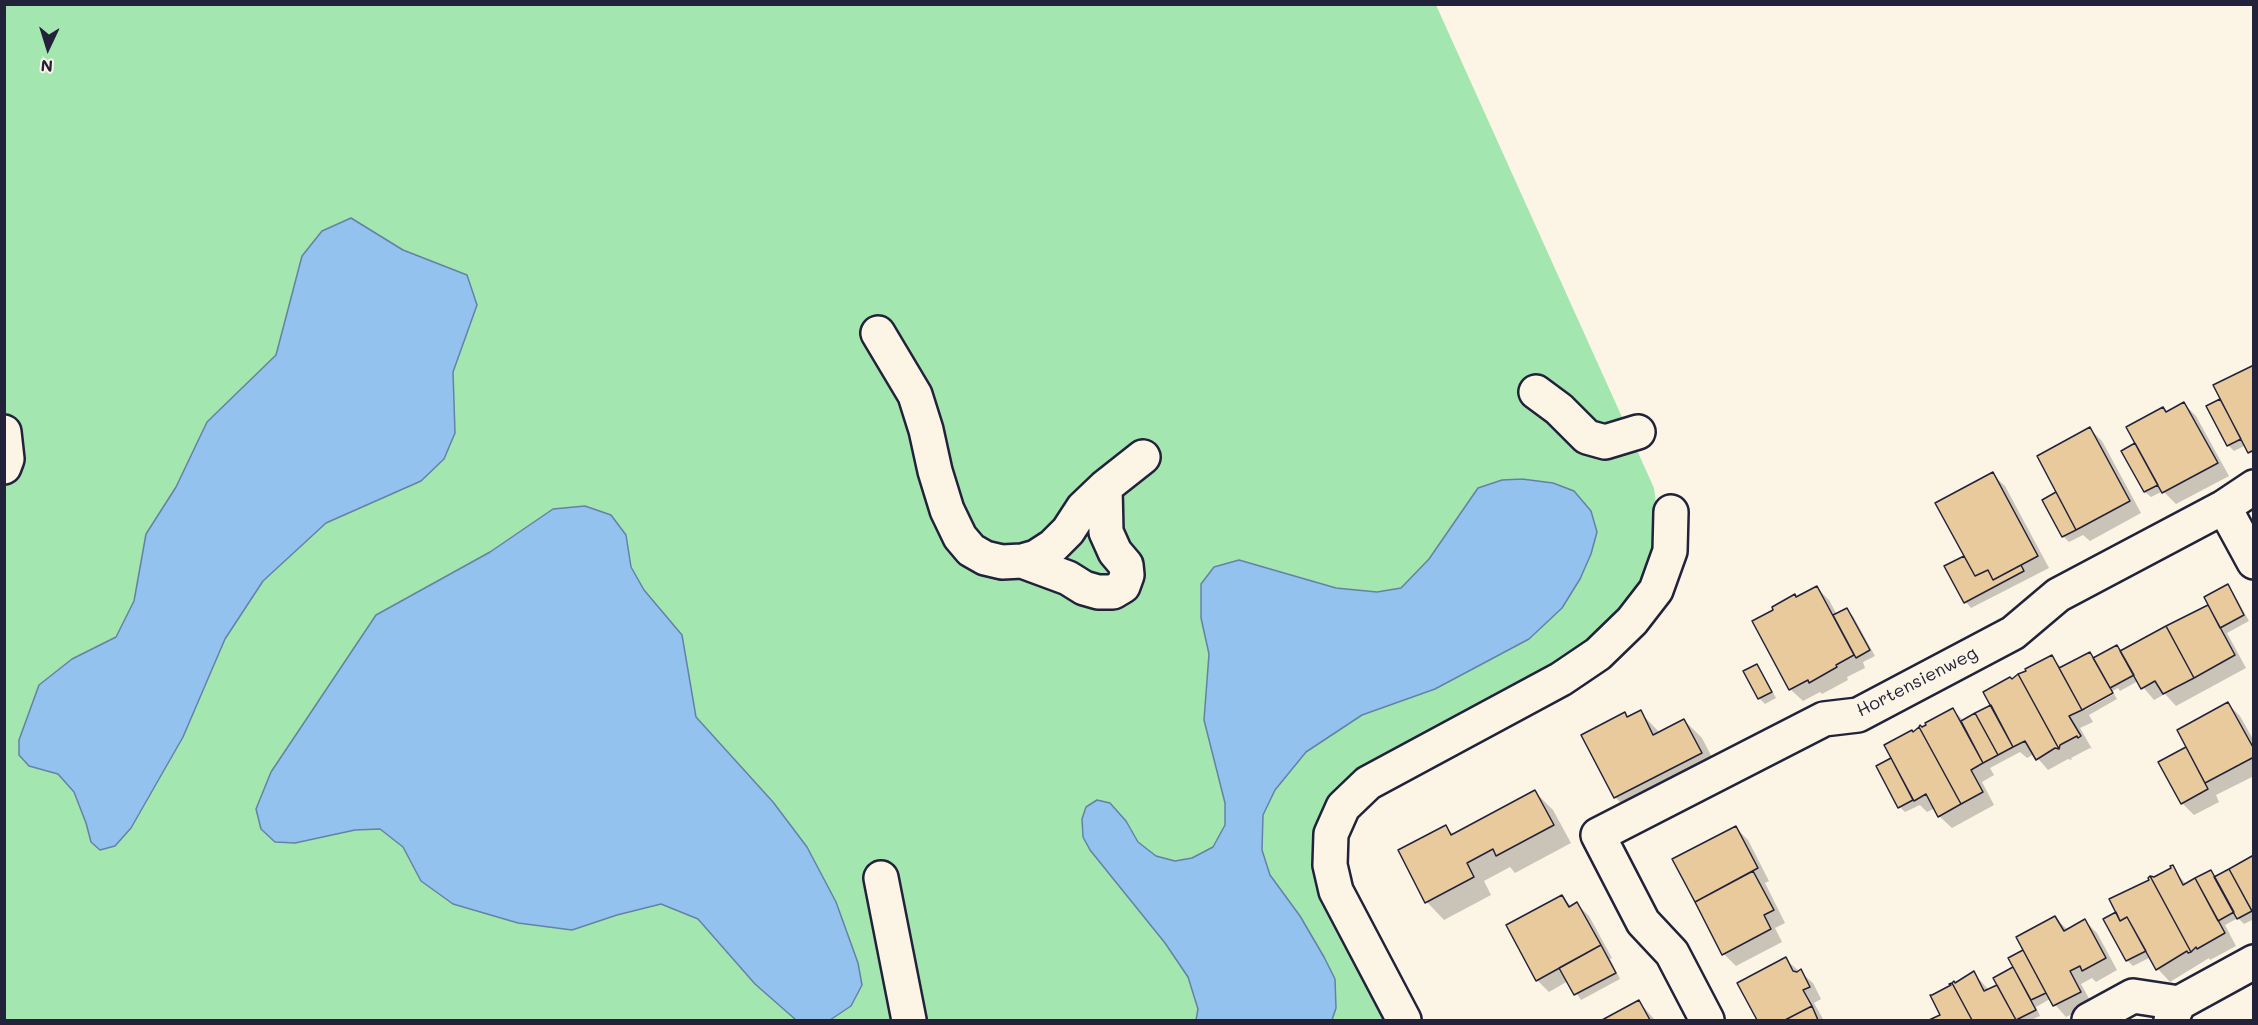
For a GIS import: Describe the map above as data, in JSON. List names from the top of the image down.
{
  "streets": {
    "street": ["Hortensienweg"]
  },
  "north": "bottom"
}
